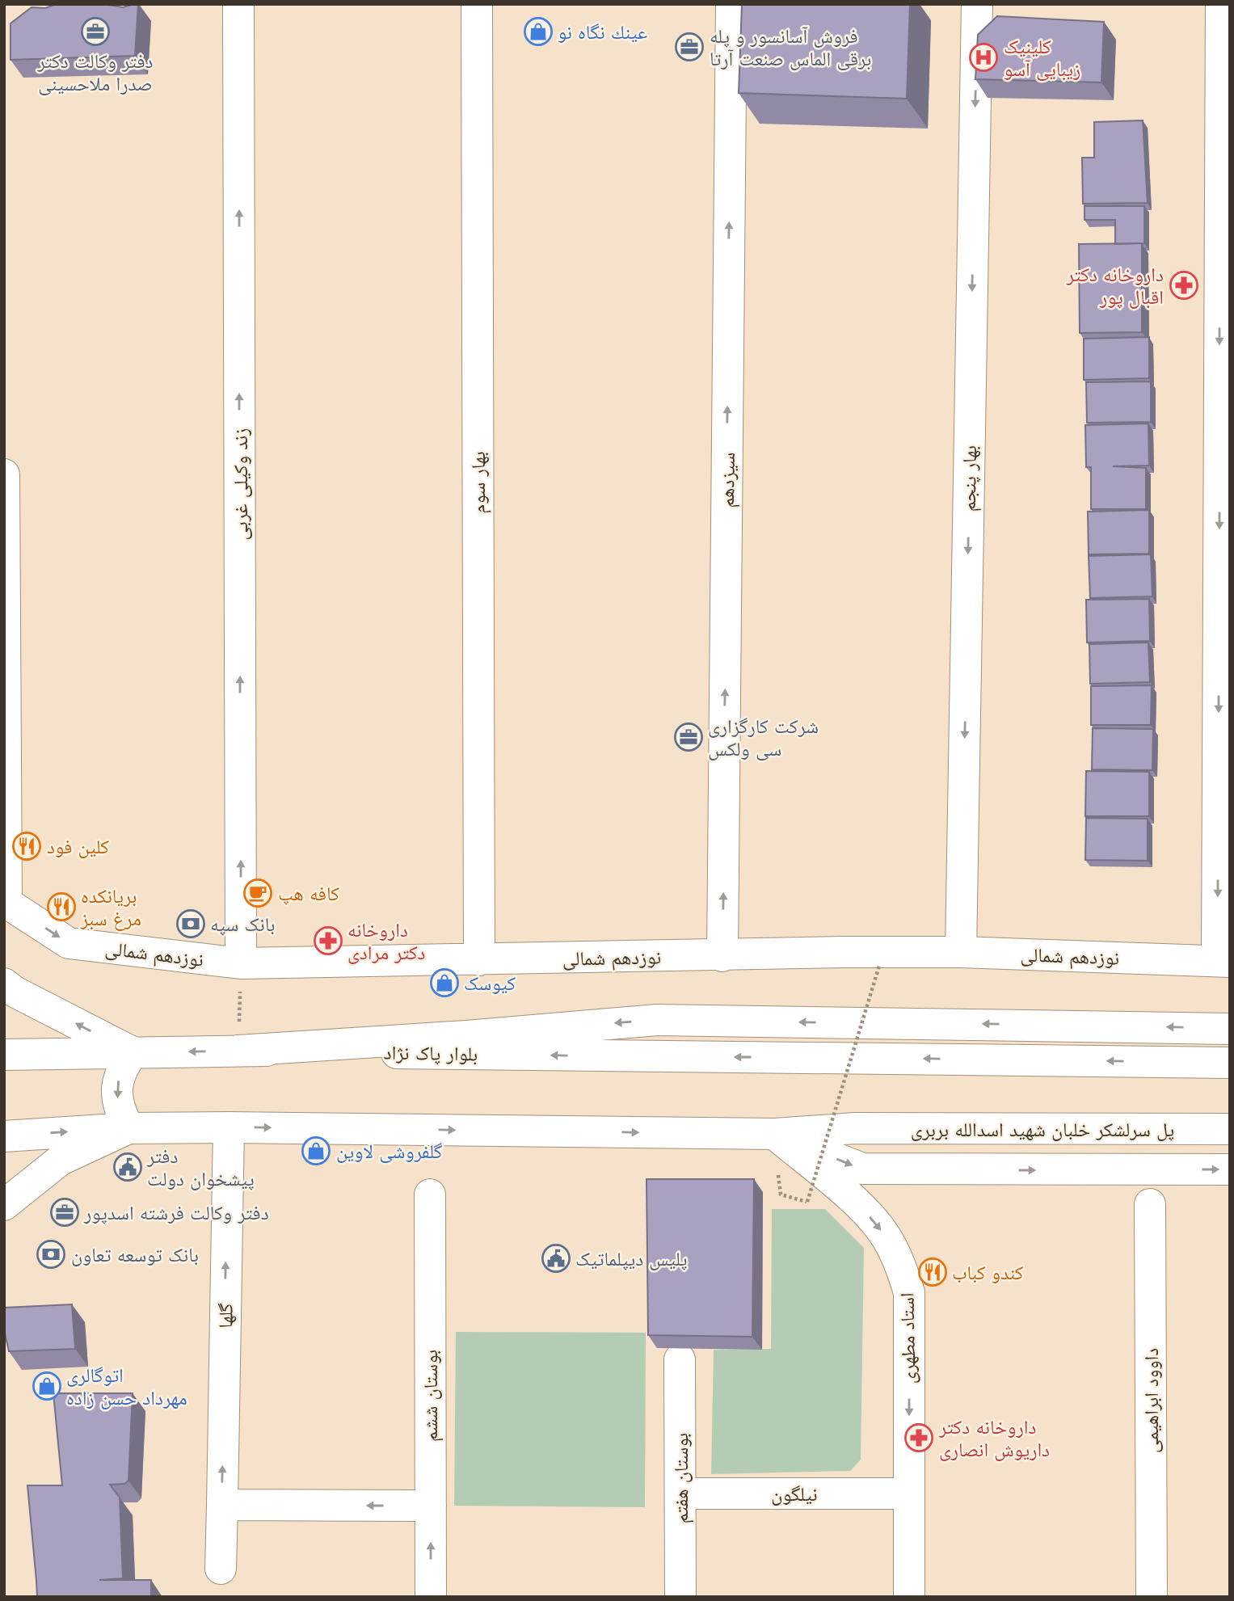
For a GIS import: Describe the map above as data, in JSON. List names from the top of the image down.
{
  "streets": {
    "main road": [
      "بهار پنجم",
      "سیزدهم",
      "بهار سوم",
      "زند وکیلی غربی",
      "نوزدهم شمالی",
      "بلوار پاک نژاد",
      "پل سرلشکر خلبان شهید اسدالله بربری",
      "گلها",
      "استاد مطهری",
      "بوستان ششم",
      "داوود ابراهیمی",
      "بوستان هفتم",
      "نیلگون"
    ]
  },
  "crossings": [
    ["بهار پنجم", "نوزدهم شمالی"],
    ["سیزدهم", "نوزدهم شمالی"],
    ["بهار سوم", "نوزدهم شمالی"],
    ["زند وکیلی غربی", "نوزدهم شمالی"],
    ["پل سرلشکر خلبان شهید اسدالله بربری", "استاد مطهری"],
    ["استاد مطهری", "نیلگون"],
    ["بوستان هفتم", "نیلگون"]
  ],
  "one_way": [
    "سیزدهم",
    "زند وکیلی غربی",
    "گلها",
    "استاد مطهری"
  ],
  "places": {
    "office": [
      "دفتر وکالت دکتر صدرا ملاحسینی",
      "فروش آسانسور و پله برقی الماس صنعت آرتا",
      "شرکت کارگزاری سی ولکس",
      "دفتر وکالت فرشته اسدپور"
    ],
    "shop": [
      "عينك نگاه نو",
      "کیوسک",
      "گلفروشی لاوین",
      "اتوگالری مهرداد حسن زاده"
    ],
    "hospital": ["کلینیک زیبایی آسو"],
    "pharmacy": ["داروخانه دکتر اقبال پور", "داروخانه دکتر مرادی", "داروخانه دکتر داریوش انصاری"],
    "restaurant": ["کلین فود", "بریانکده مرغ سبز", "کندو کباب"],
    "cafe": ["کافه هپ"],
    "bank": ["بانک سپه", "بانک توسعه تعاون"],
    "public building": ["دفتر پیشخوان دولت", "پلیس دیپلماتیک"]
  }
}
